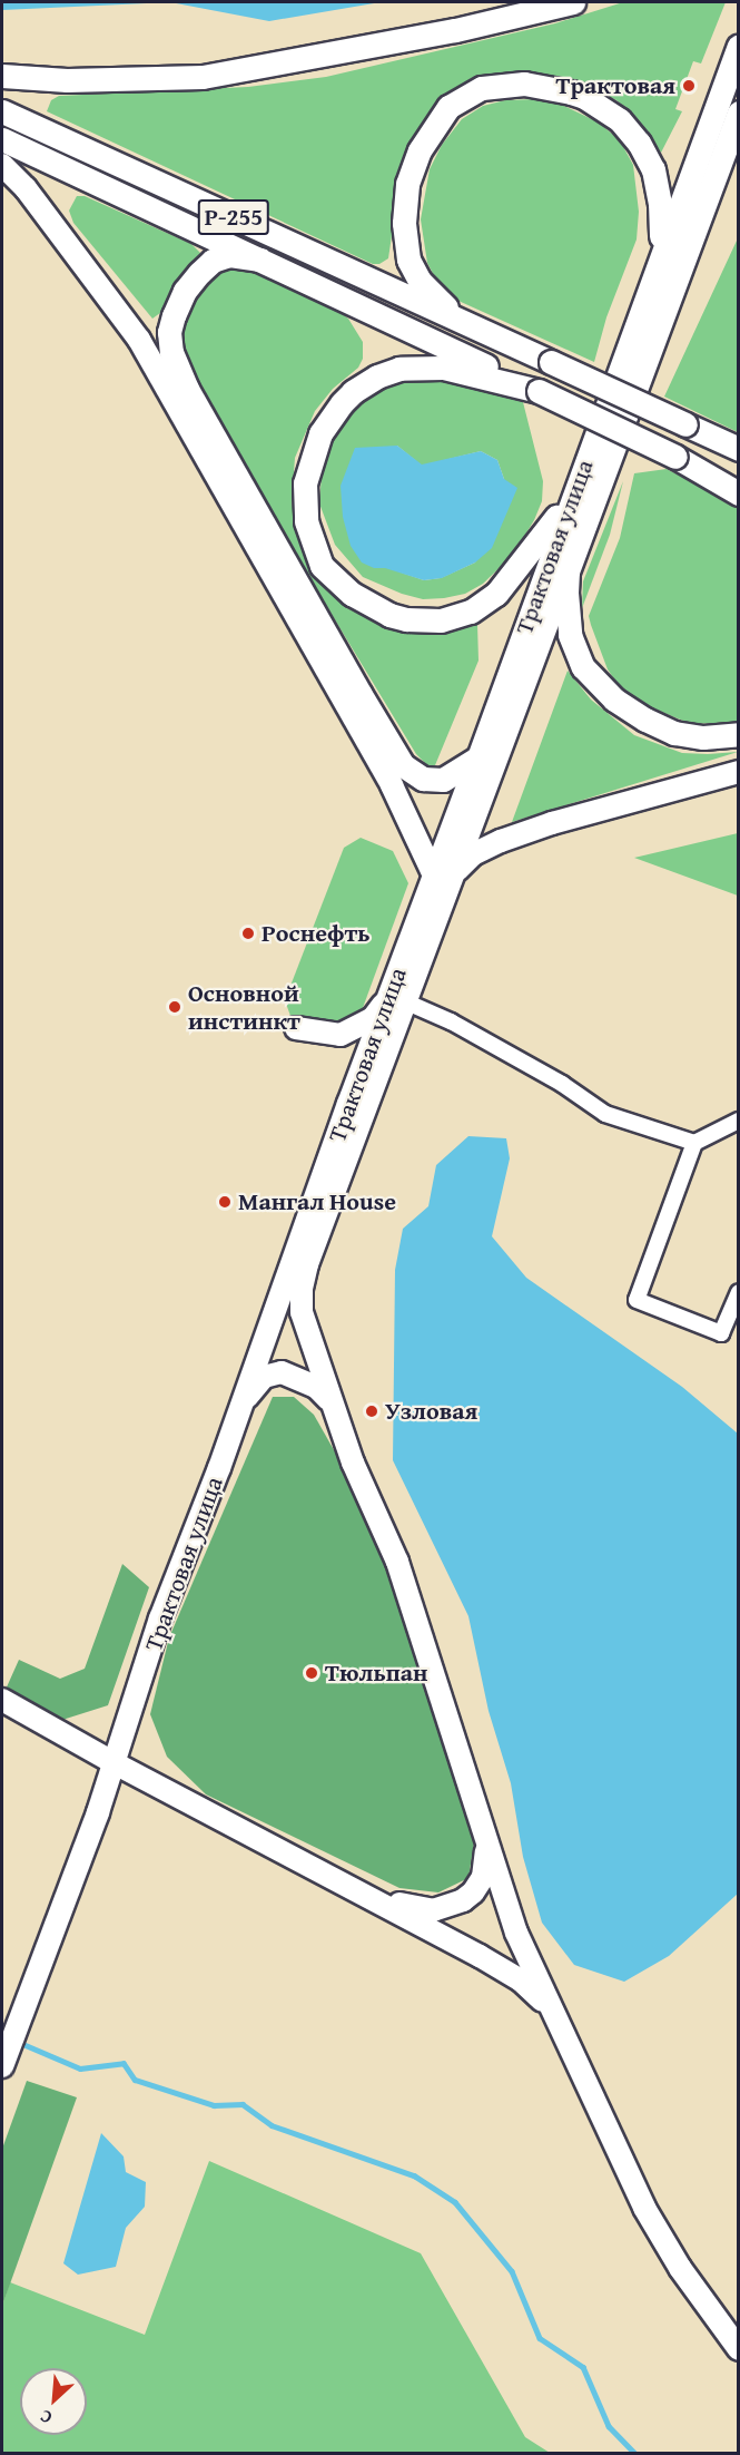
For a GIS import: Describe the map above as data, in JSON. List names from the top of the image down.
{
  "streets": {
    "main road": ["Р-255", "Трактовая улица"]
  },
  "places": [
    "Трактовая",
    "Роснефть",
    "Основной инстинкт",
    "Мангал House",
    "Узловая",
    "Тюльпан"
  ],
  "north": "bottom left"
}
